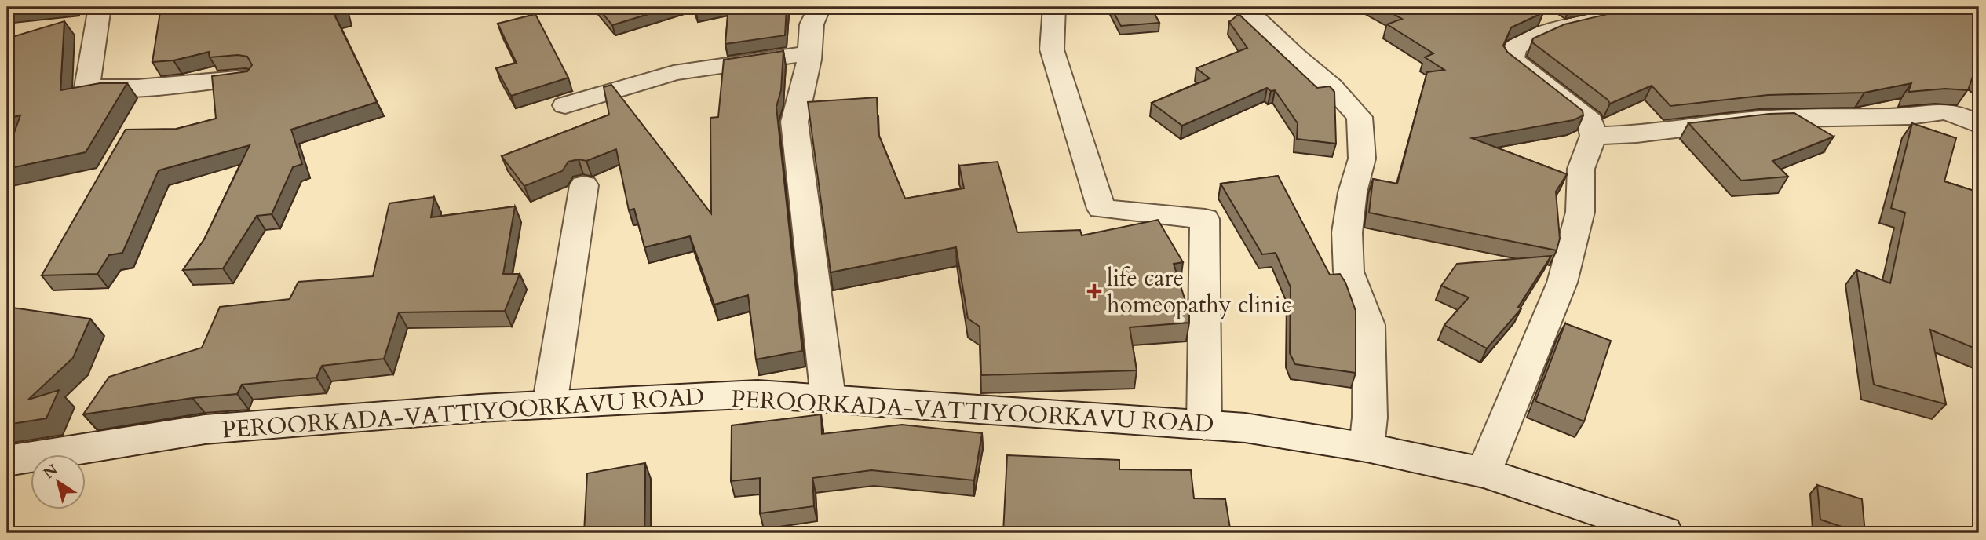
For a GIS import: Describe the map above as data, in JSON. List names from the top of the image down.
{
  "streets": {
    "street": ["PEROORKADA-VATTIYOORKAVU ROAD"]
  },
  "places": {
    "health": ["life care homeopathy clinic"]
  },
  "north": "top left"
}
